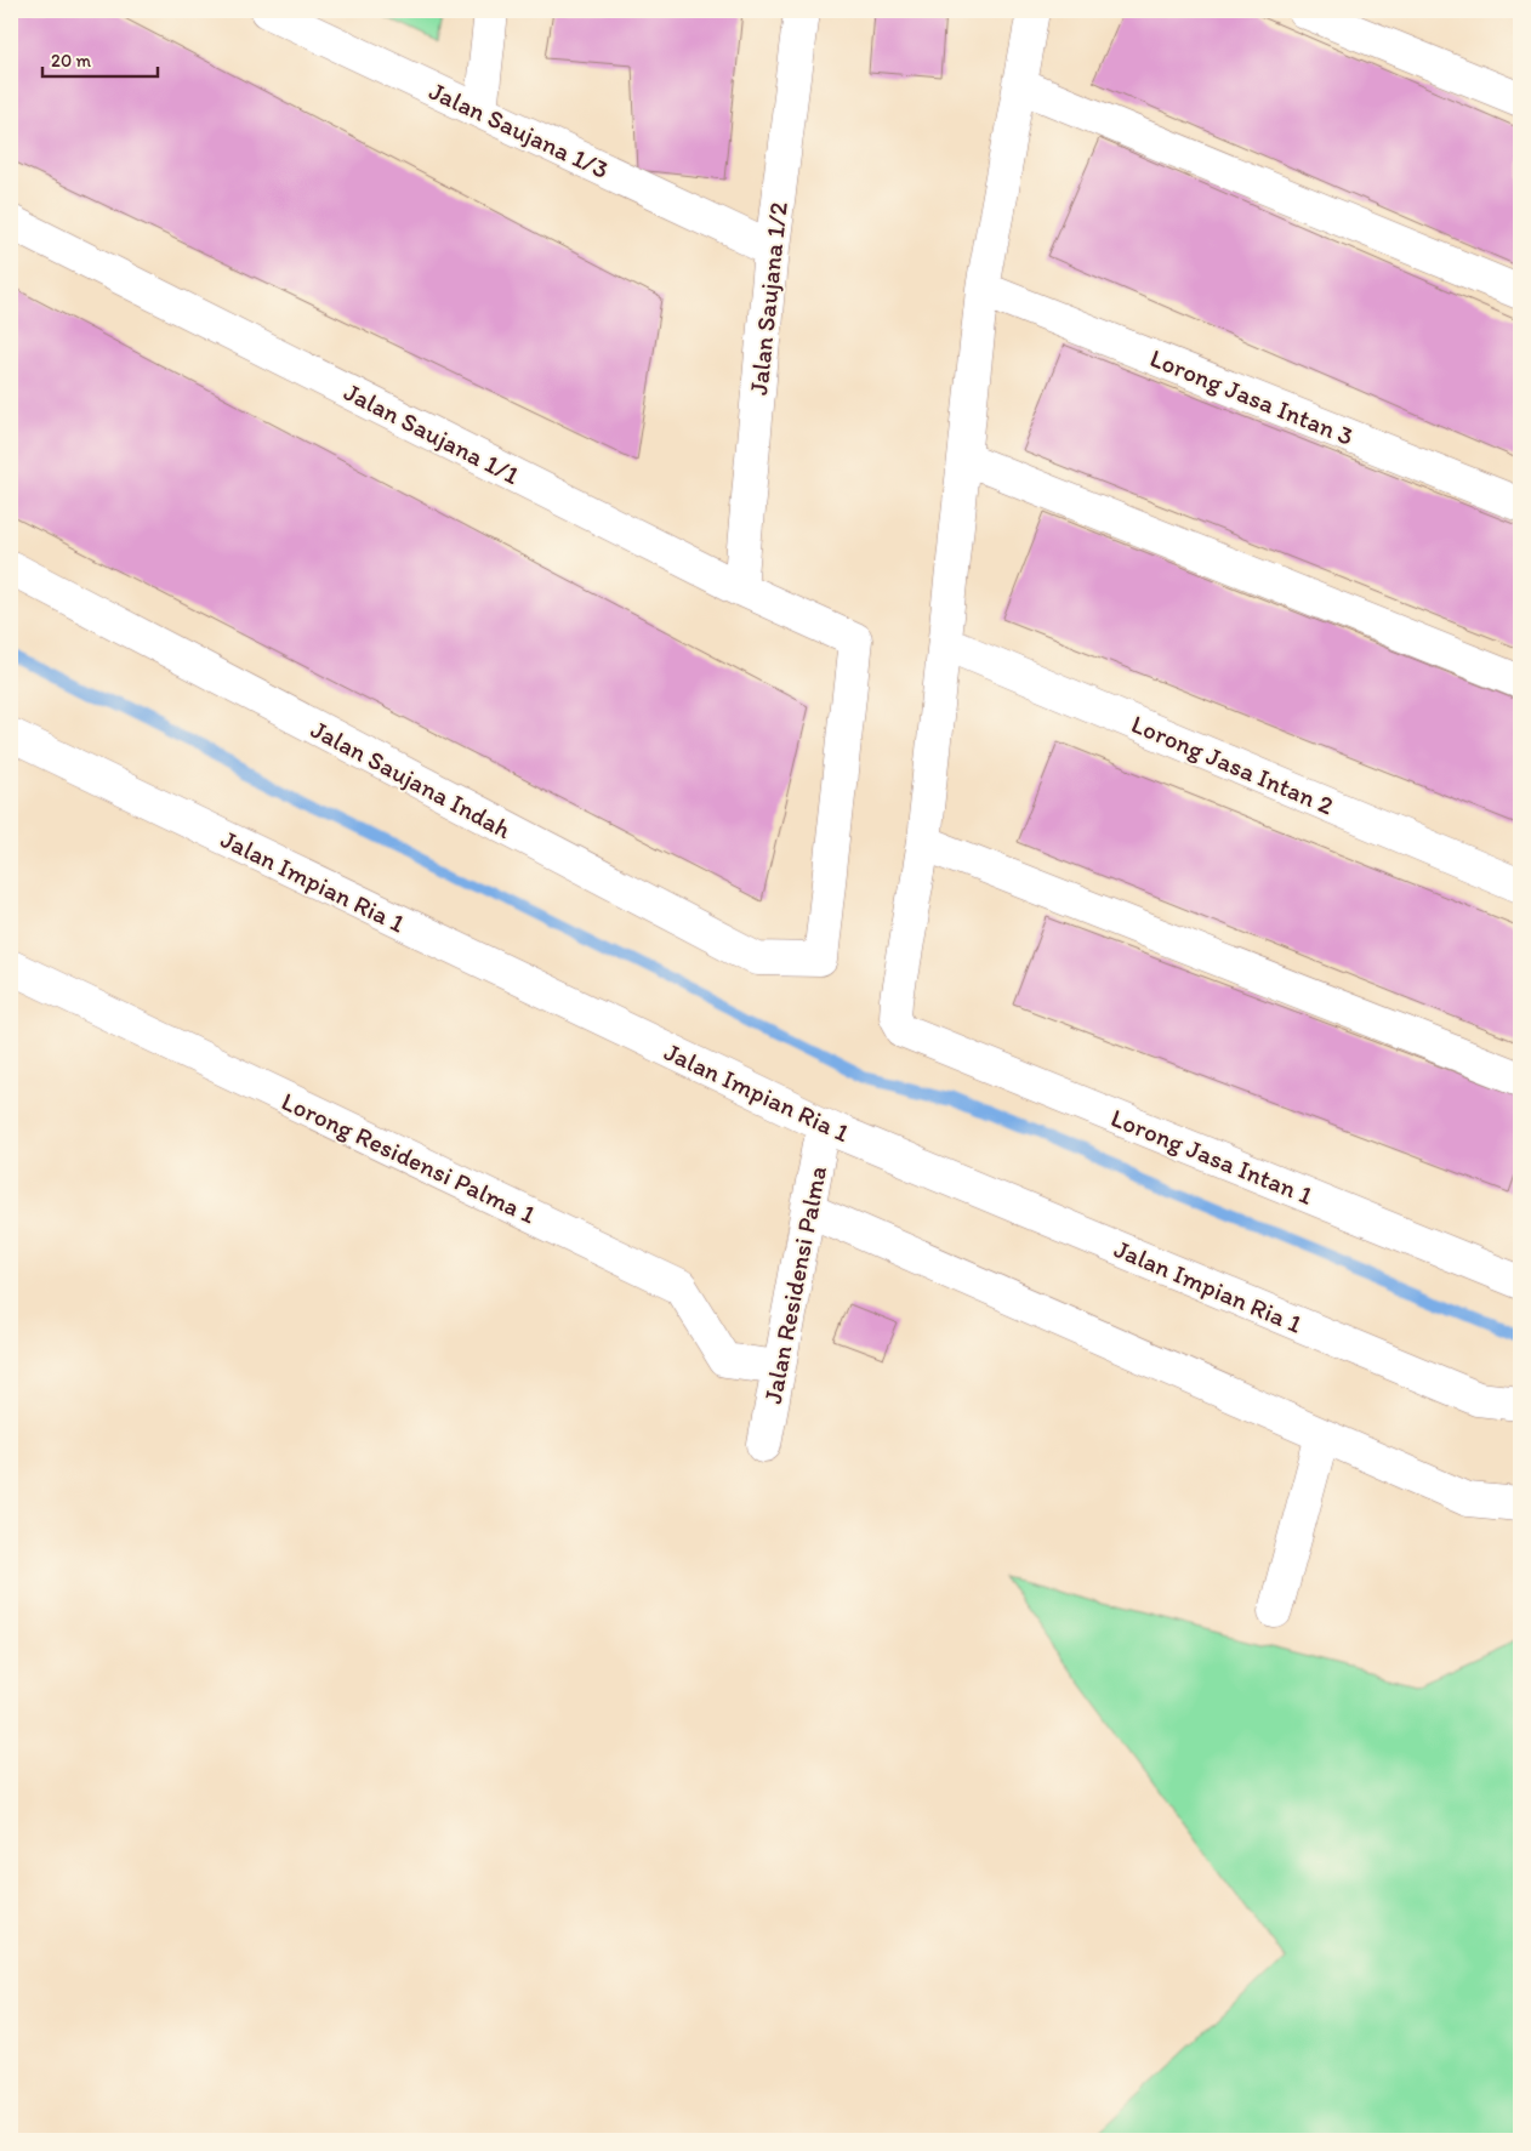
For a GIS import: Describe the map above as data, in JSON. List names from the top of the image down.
{
  "streets": {
    "street": [
      "Jalan Saujana 1/3",
      "Jalan Saujana 1/2",
      "Lorong Jasa Intan 3",
      "Jalan Saujana 1/1",
      "Lorong Jasa Intan 2",
      "Jalan Saujana Indah",
      "Jalan Impian Ria 1",
      "Lorong Jasa Intan 1",
      "Lorong Residensi Palma 1",
      "Jalan Residensi Palma"
    ]
  },
  "crossings": [
    ["Jalan Saujana 1/3", "Jalan Saujana 1/2"],
    ["Jalan Saujana 1/2", "Jalan Saujana 1/1"],
    ["Jalan Saujana 1/1", "Jalan Saujana Indah"],
    ["Jalan Impian Ria 1", "Jalan Residensi Palma"],
    ["Lorong Residensi Palma 1", "Jalan Residensi Palma"]
  ],
  "scale_bar": "20 m"
}
